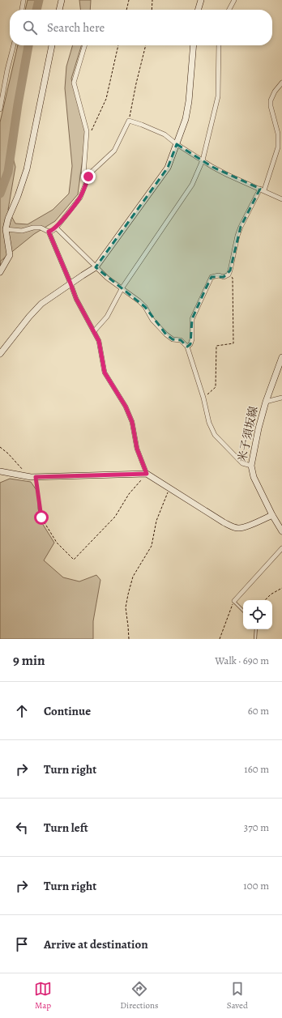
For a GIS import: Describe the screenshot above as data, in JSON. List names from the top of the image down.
{
  "streets": {
    "street": ["米子須坂線"]
  },
  "page": {
    "search": "Search here",
    "heading": ["9 min", "Walk · 690 m"],
    "list": [
      ["Continue", "60 m"],
      ["Turn right", "160 m"],
      ["Turn left", "370 m"],
      ["Turn right", "100 m"],
      "Arrive at destination"
    ],
    "nav": ["Map", "Directions", "Saved"]
  }
}
